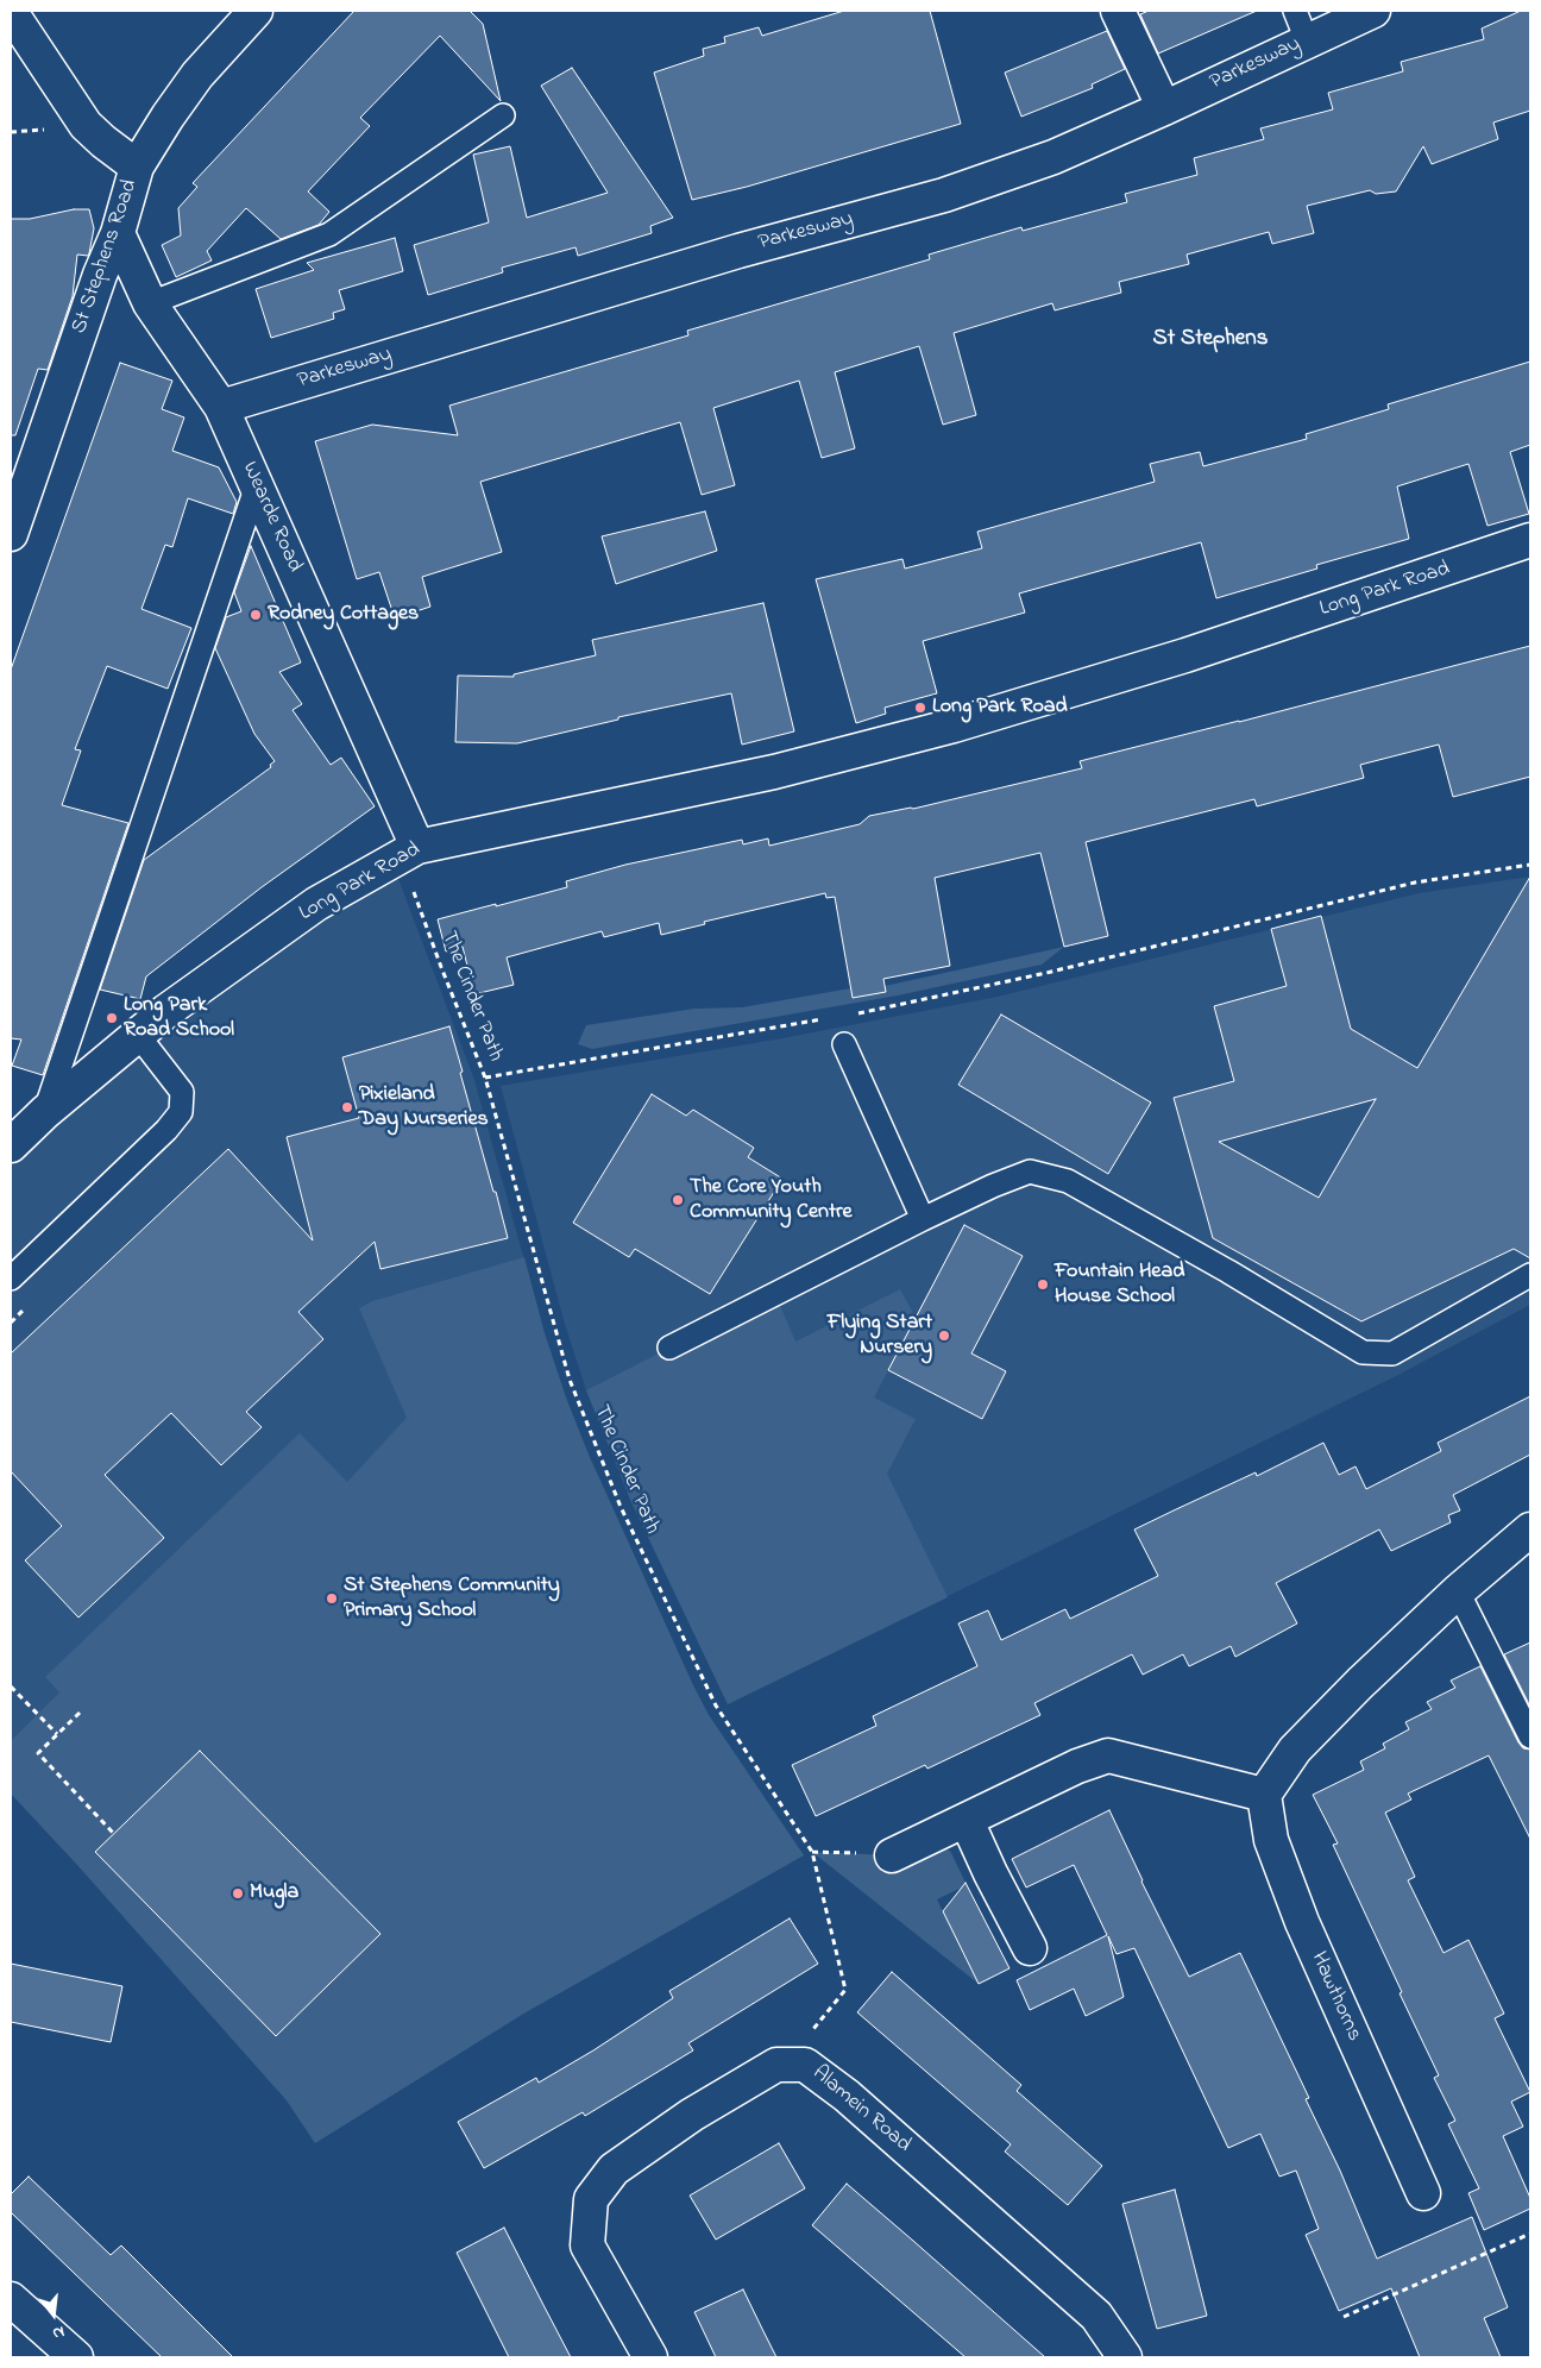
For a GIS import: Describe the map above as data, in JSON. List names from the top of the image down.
{
  "streets": {
    "street": [
      "Parkesway",
      "St Stephens Road",
      "Wearde Road",
      "Long Park Road",
      "Hawthorns",
      "Alamein Road"
    ],
    "path": ["The Cinder Path"]
  },
  "crossings": [
    ["Parkesway", "Wearde Road"],
    ["St Stephens Road", "Wearde Road"],
    ["Wearde Road", "Long Park Road"],
    ["Wearde Road", "The Cinder Path"],
    ["Long Park Road", "The Cinder Path"],
    ["The Cinder Path", "Alamein Road"]
  ],
  "districts": ["St Stephens"],
  "places": [
    "Rodney Cottages",
    "Long Park Road",
    "Long Park Road School",
    "Pixieland Day Nurseries",
    "The Core Youth Community Centre",
    "Fountain Head House School",
    "Flying Start Nursery",
    "St Stephens Community Primary School",
    "Mugla"
  ],
  "north": "bottom"
}
